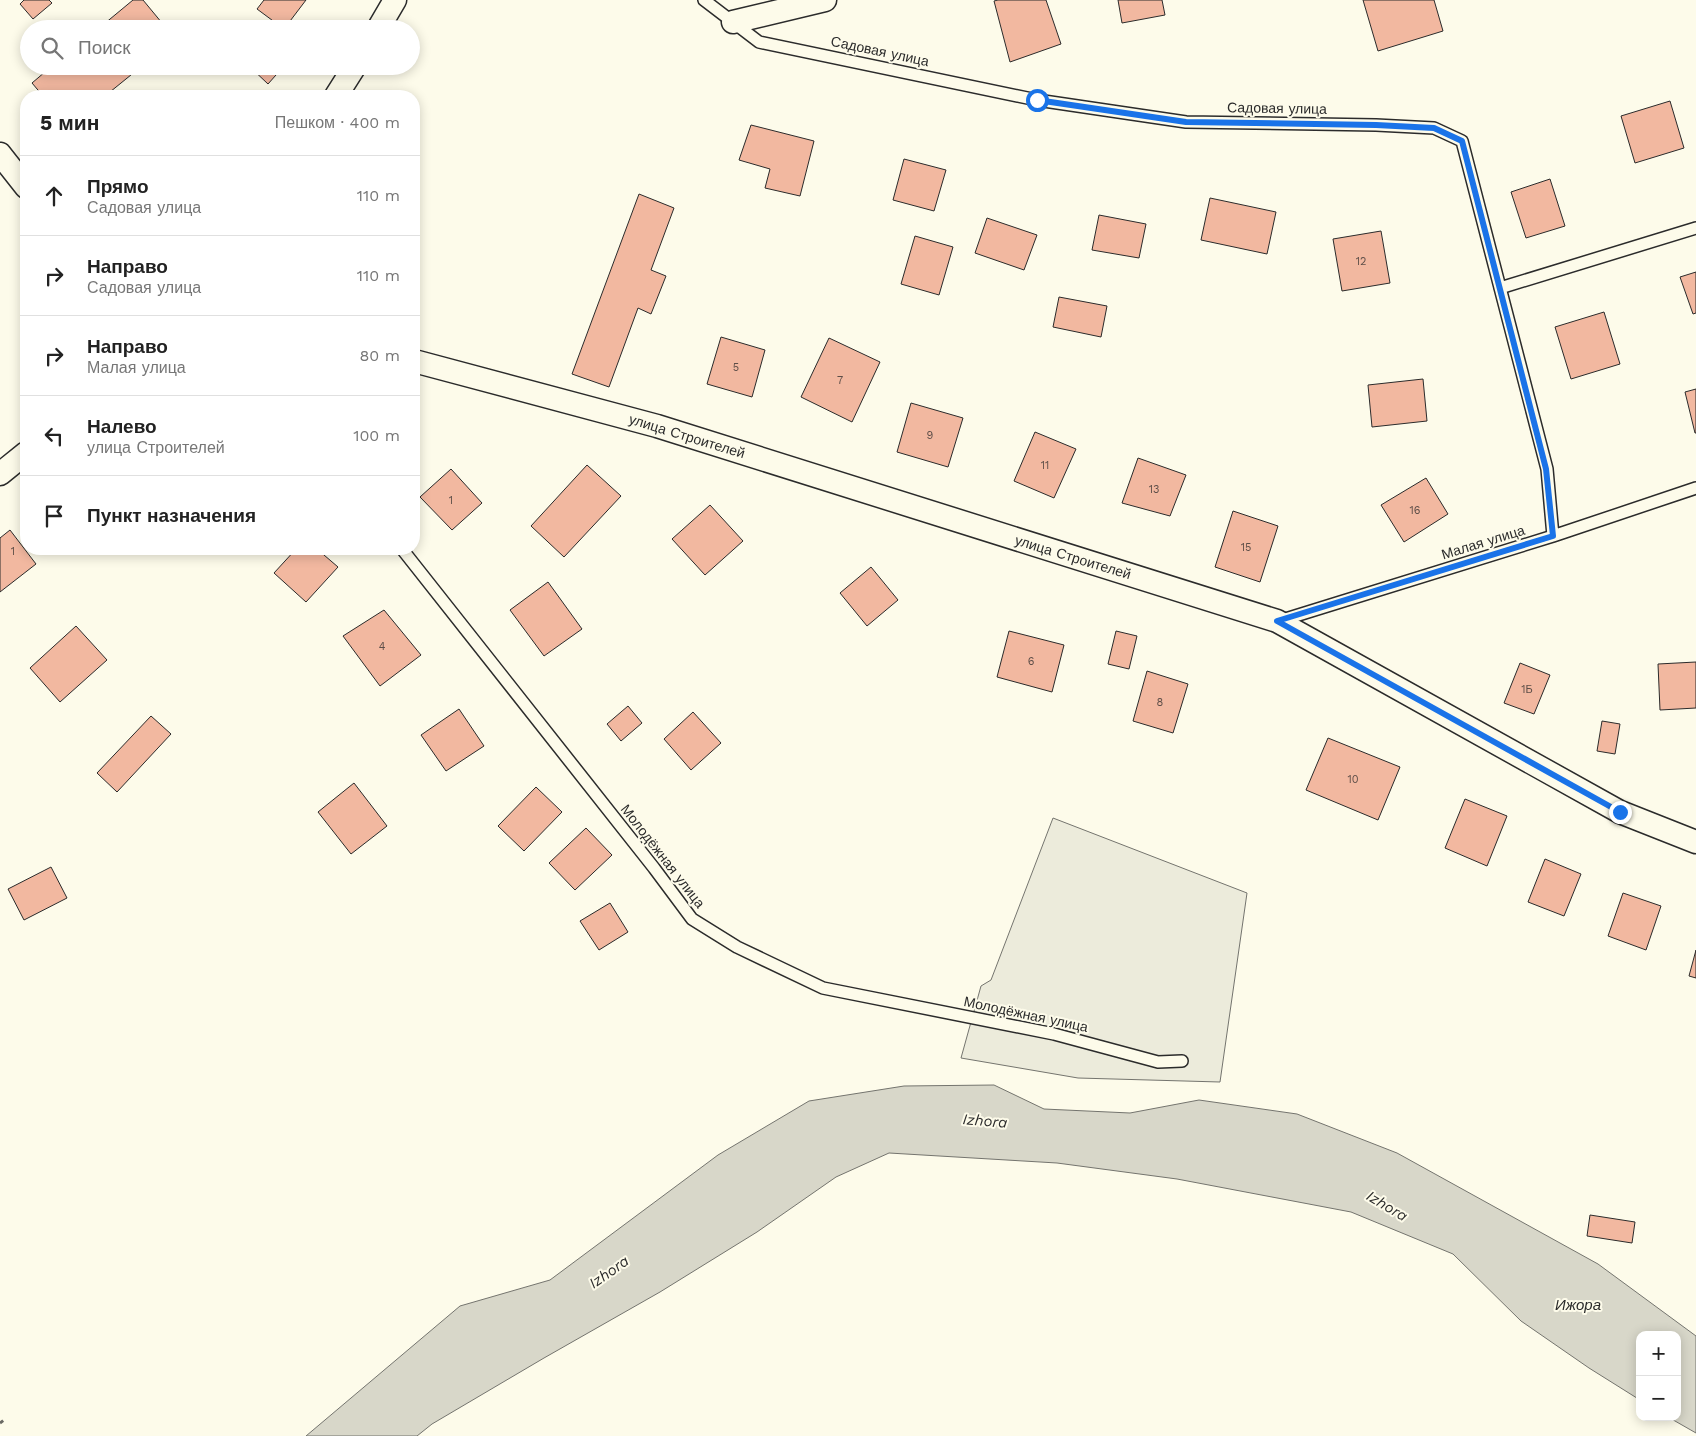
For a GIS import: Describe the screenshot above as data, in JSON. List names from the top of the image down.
{
  "streets": {
    "street": ["улица Строителей"],
    "lane": ["Садовая улица", "Малая улица", "Молодёжная улица"]
  },
  "crossings": [
    ["Садовая улица", "Малая улица"],
    ["улица Строителей", "Малая улица"]
  ],
  "water": ["Izhora", "Ижора"],
  "house_numbers": [
    "12",
    "5",
    "7",
    "9",
    "11",
    "13",
    "1",
    "16",
    "15",
    "1",
    "4",
    "6",
    "1Б",
    "8",
    "10"
  ],
  "page": {
    "search": "Поиск",
    "heading": ["5 мин", "Пешком · 400 m"],
    "list": [
      ["Прямо", "Садовая улица", "110 m"],
      ["Направо", "Садовая улица", "110 m"],
      ["Направо", "Малая улица", "80 m"],
      ["Налево", "улица Строителей", "100 m"],
      "Пункт назначения"
    ],
    "map_buttons": ["+", "−"]
  }
}
